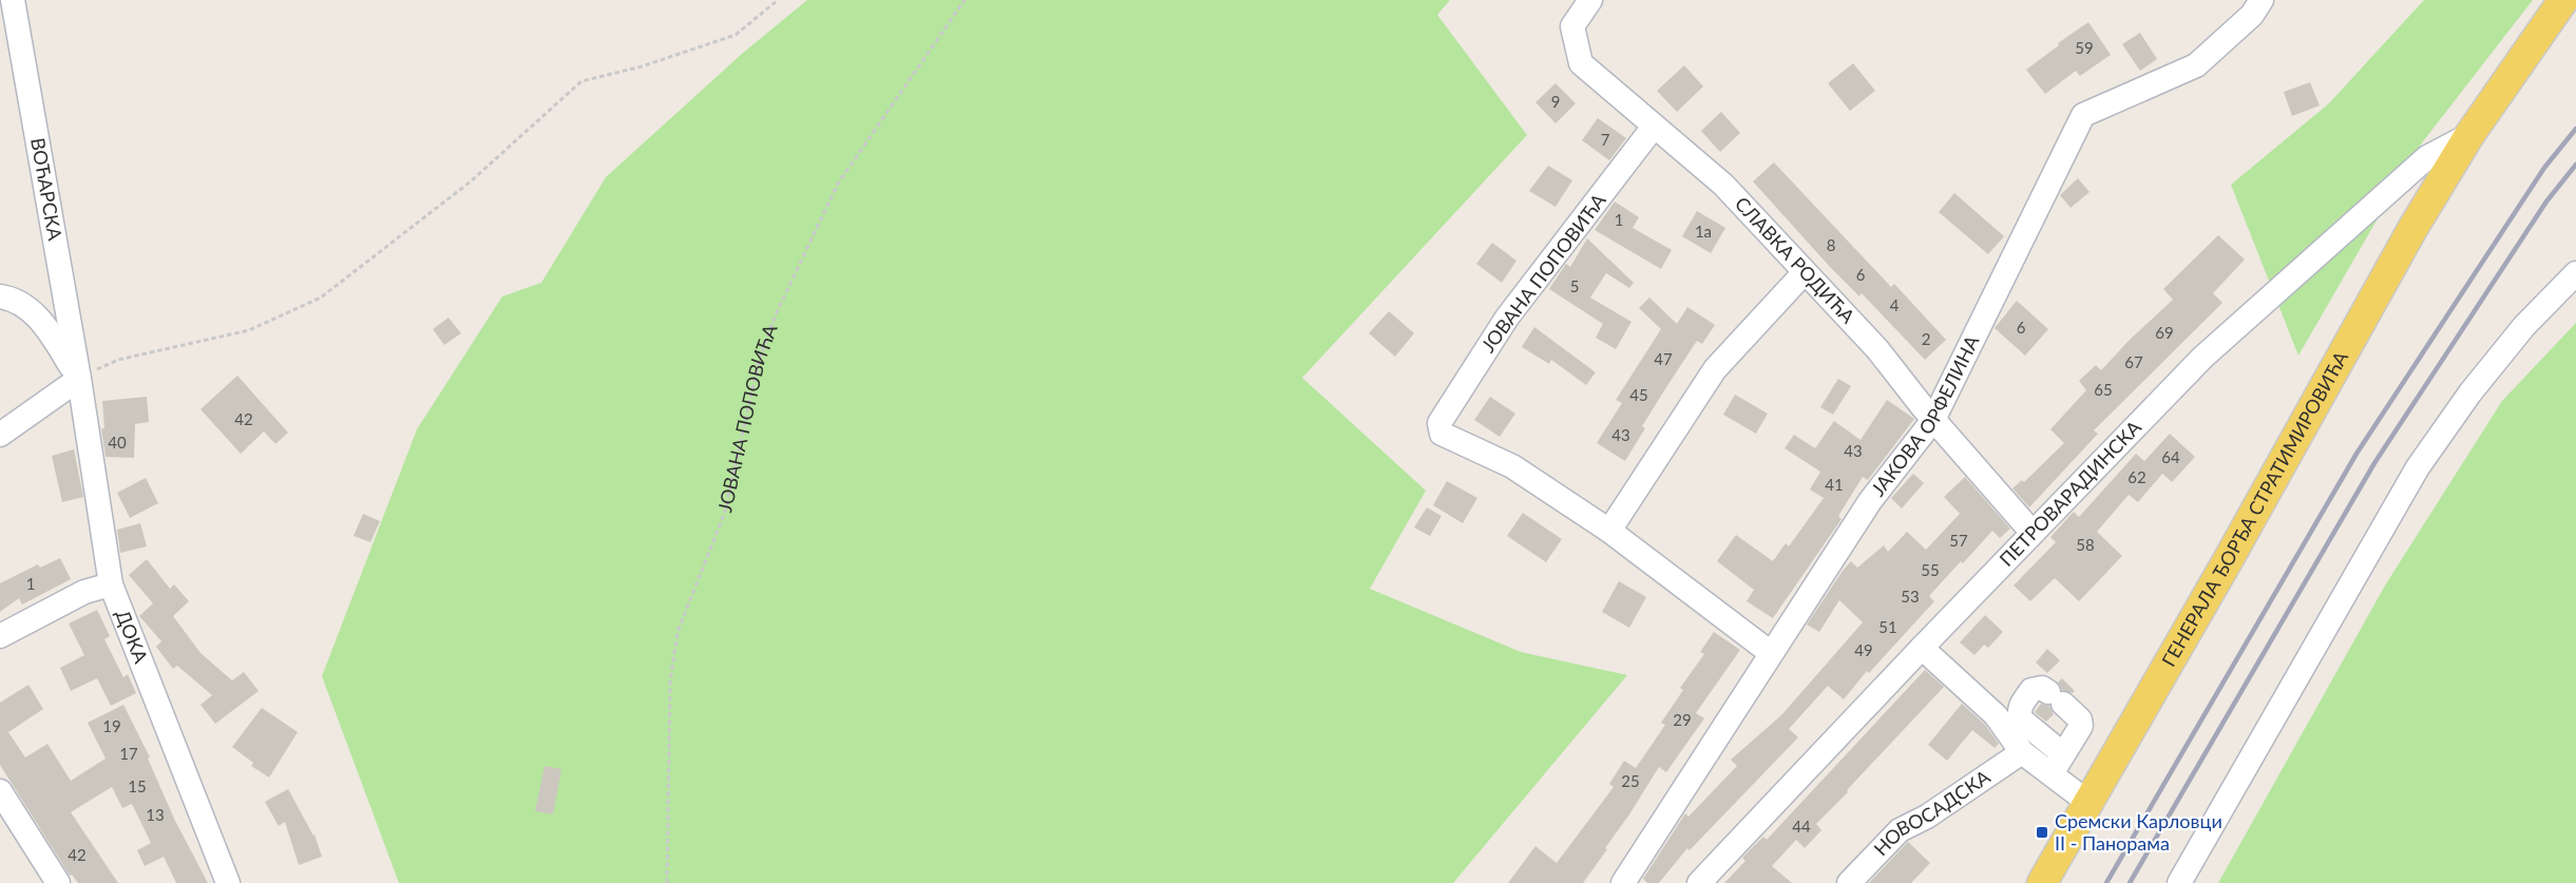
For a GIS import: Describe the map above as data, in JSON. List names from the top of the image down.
{
  "streets": {
    "main road": ["ГЕНЕРАЛА ЂОРЂА СТРАТИМИРОВИЋА"],
    "street": [
      "ВОЋАРСКА",
      "СЛАВКА РОДИЋА",
      "ЈОВАНА ПОПОВИЋА",
      "ЈАКОВА ОРФЕЛИНА",
      "ПЕТРОВАРАДИНСКА",
      "ДОКА",
      "НОВОСАДСКА"
    ]
  },
  "crossings": [
    ["ВОЋАРСКА", "ДОКА"],
    ["СЛАВКА РОДИЋА", "ЈОВАНА ПОПОВИЋА"],
    ["СЛАВКА РОДИЋА", "ЈАКОВА ОРФЕЛИНА"],
    ["СЛАВКА РОДИЋА", "ПЕТРОВАРАДИНСКА"],
    ["ПЕТРОВАРАДИНСКА", "ГЕНЕРАЛА ЂОРЂА СТРАТИМИРОВИЋА"]
  ],
  "places": {
    "transit": ["Сремски Карловци II - Панорама"]
  },
  "house_numbers": [
    "59",
    "9",
    "7",
    "1",
    "1a",
    "8",
    "6",
    "5",
    "4",
    "6",
    "69",
    "2",
    "47",
    "67",
    "65",
    "45",
    "42",
    "43",
    "40",
    "43",
    "64",
    "62",
    "41",
    "57",
    "58",
    "55",
    "1",
    "53",
    "51",
    "49",
    "29",
    "19",
    "17",
    "25",
    "15",
    "13",
    "44",
    "42"
  ]
}
